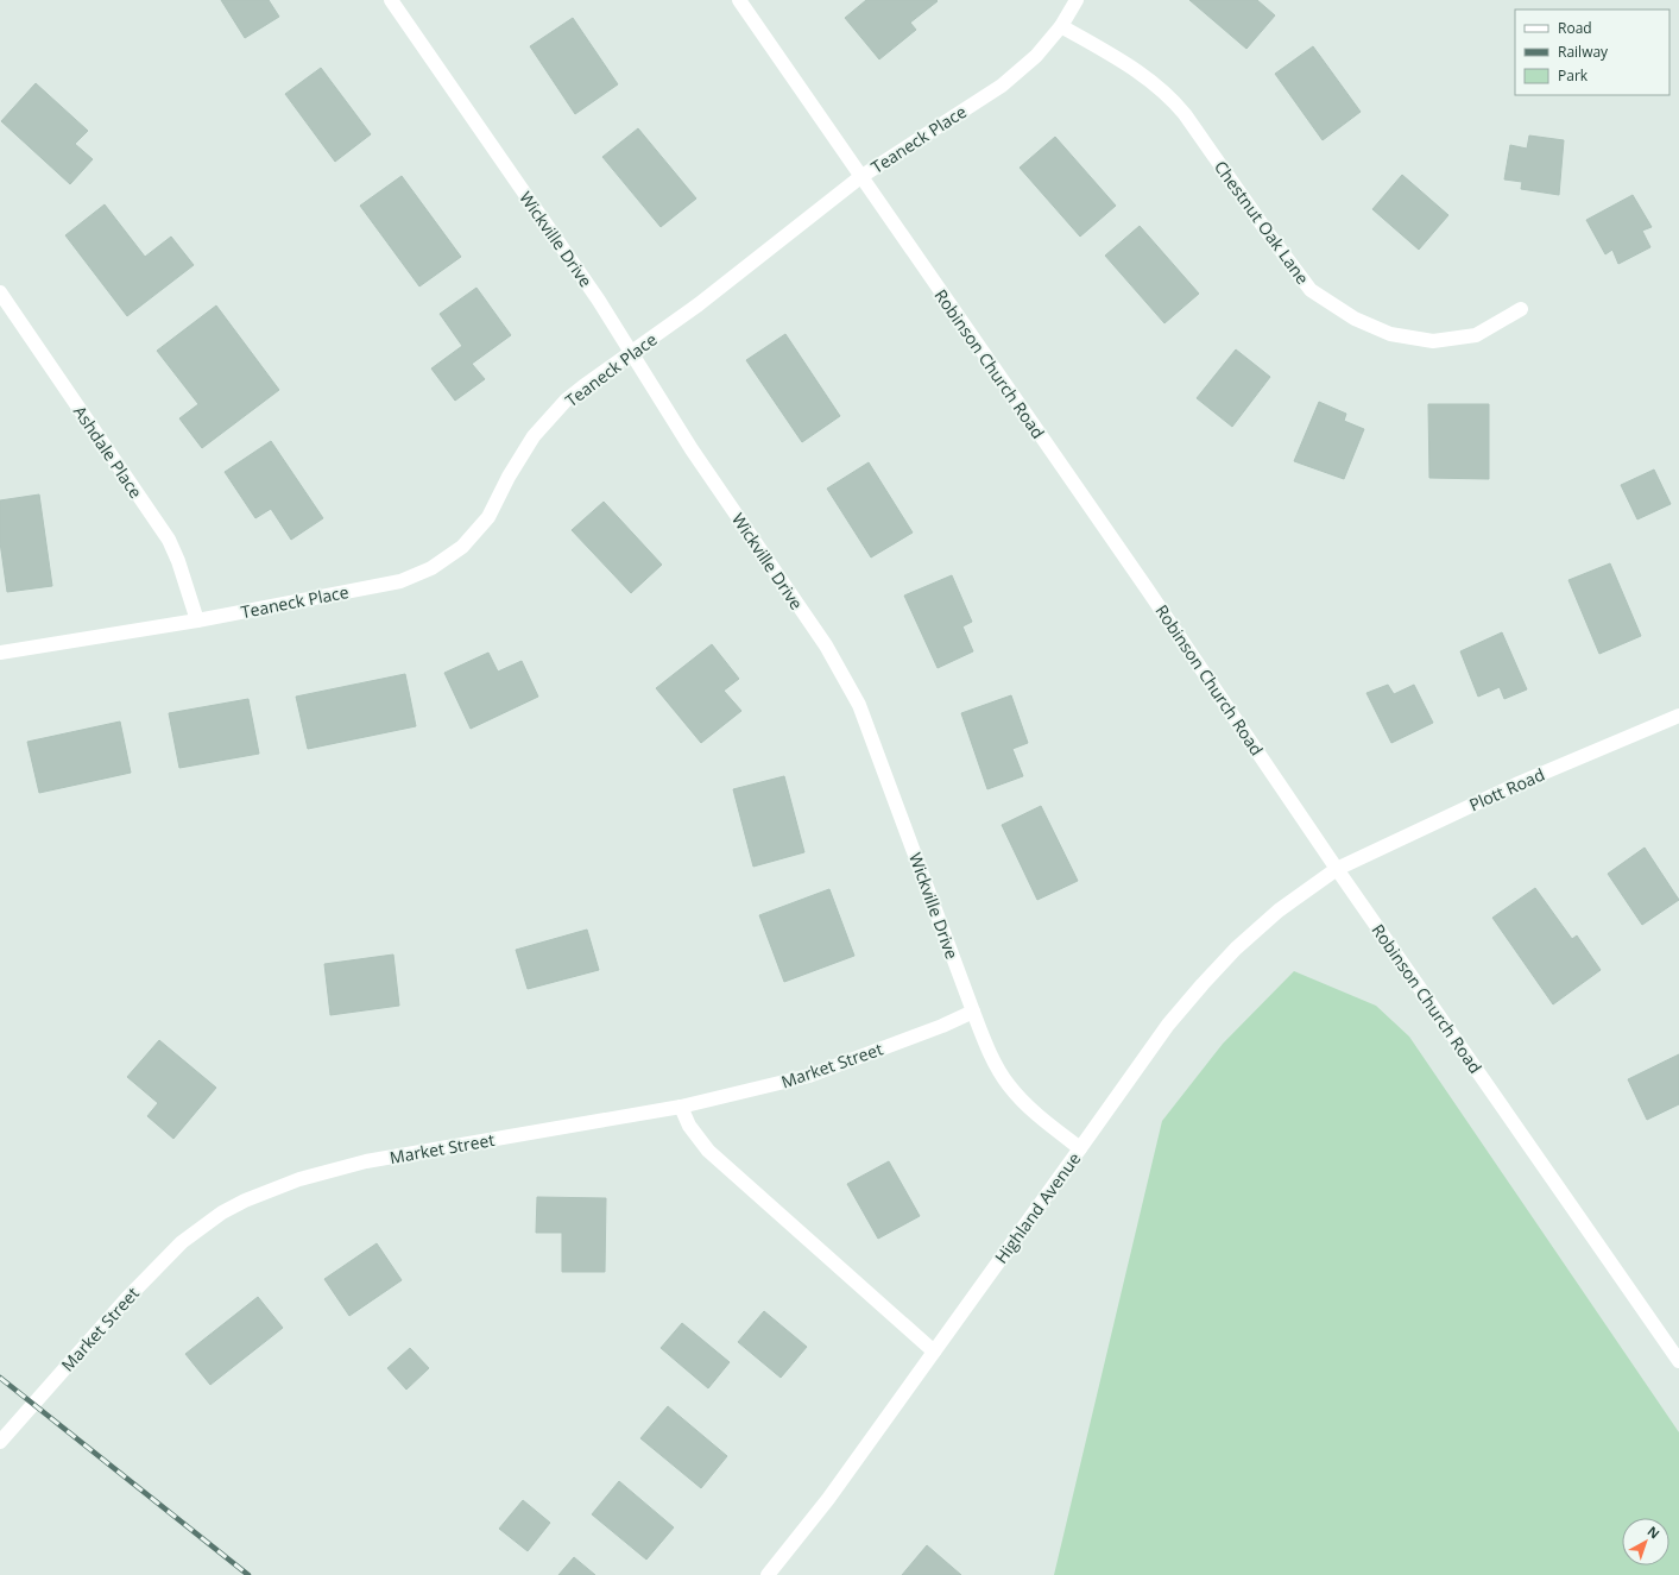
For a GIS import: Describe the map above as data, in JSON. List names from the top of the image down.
{
  "streets": {
    "street": [
      "Teaneck Place",
      "Chestnut Oak Lane",
      "Wickville Drive",
      "Robinson Church Road",
      "Ashdale Place",
      "Plott Road",
      "Market Street",
      "Highland Avenue"
    ]
  },
  "crossings": [
    ["Teaneck Place", "Chestnut Oak Lane"],
    ["Teaneck Place", "Wickville Drive"],
    ["Teaneck Place", "Robinson Church Road"],
    ["Teaneck Place", "Ashdale Place"],
    ["Wickville Drive", "Market Street"],
    ["Wickville Drive", "Highland Avenue"],
    ["Robinson Church Road", "Plott Road"],
    ["Robinson Church Road", "Highland Avenue"],
    ["Plott Road", "Highland Avenue"]
  ],
  "legend": ["Road", "Railway", "Park"],
  "north": "top right"
}
